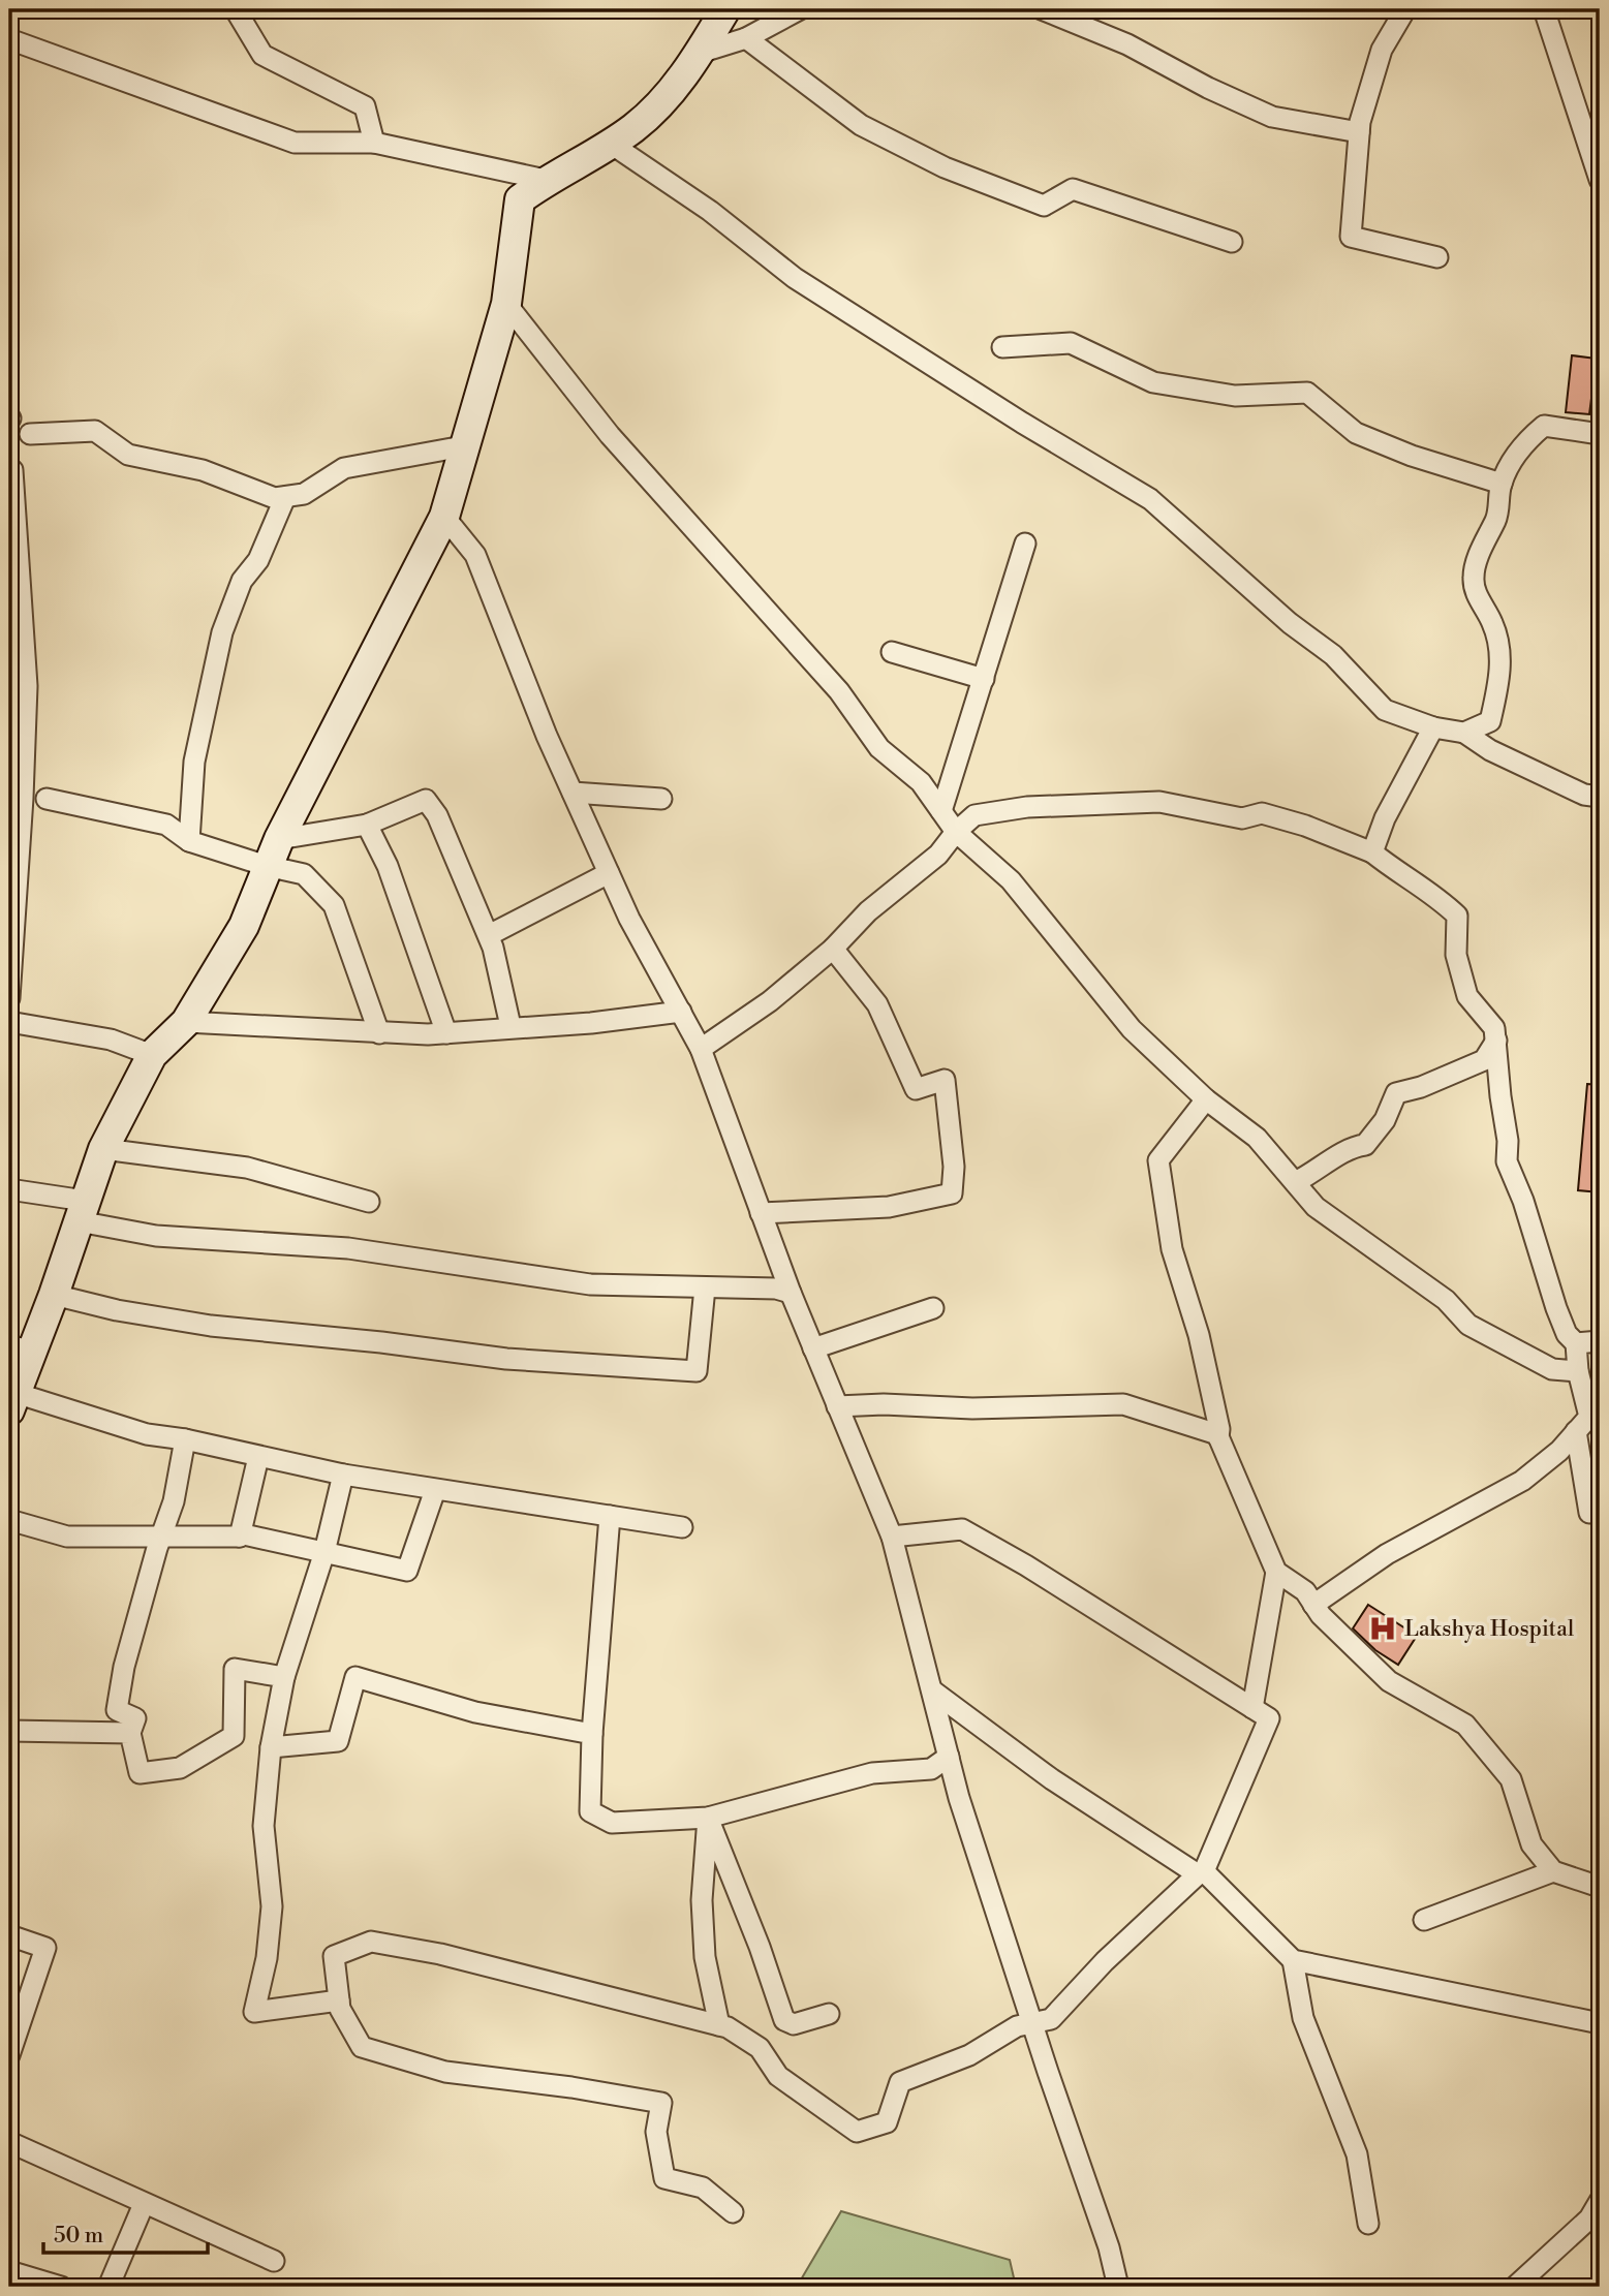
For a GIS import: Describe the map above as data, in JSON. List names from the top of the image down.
{
  "places": {
    "hospital": ["Lakshya Hospital"]
  },
  "scale_bar": "50 m"
}
